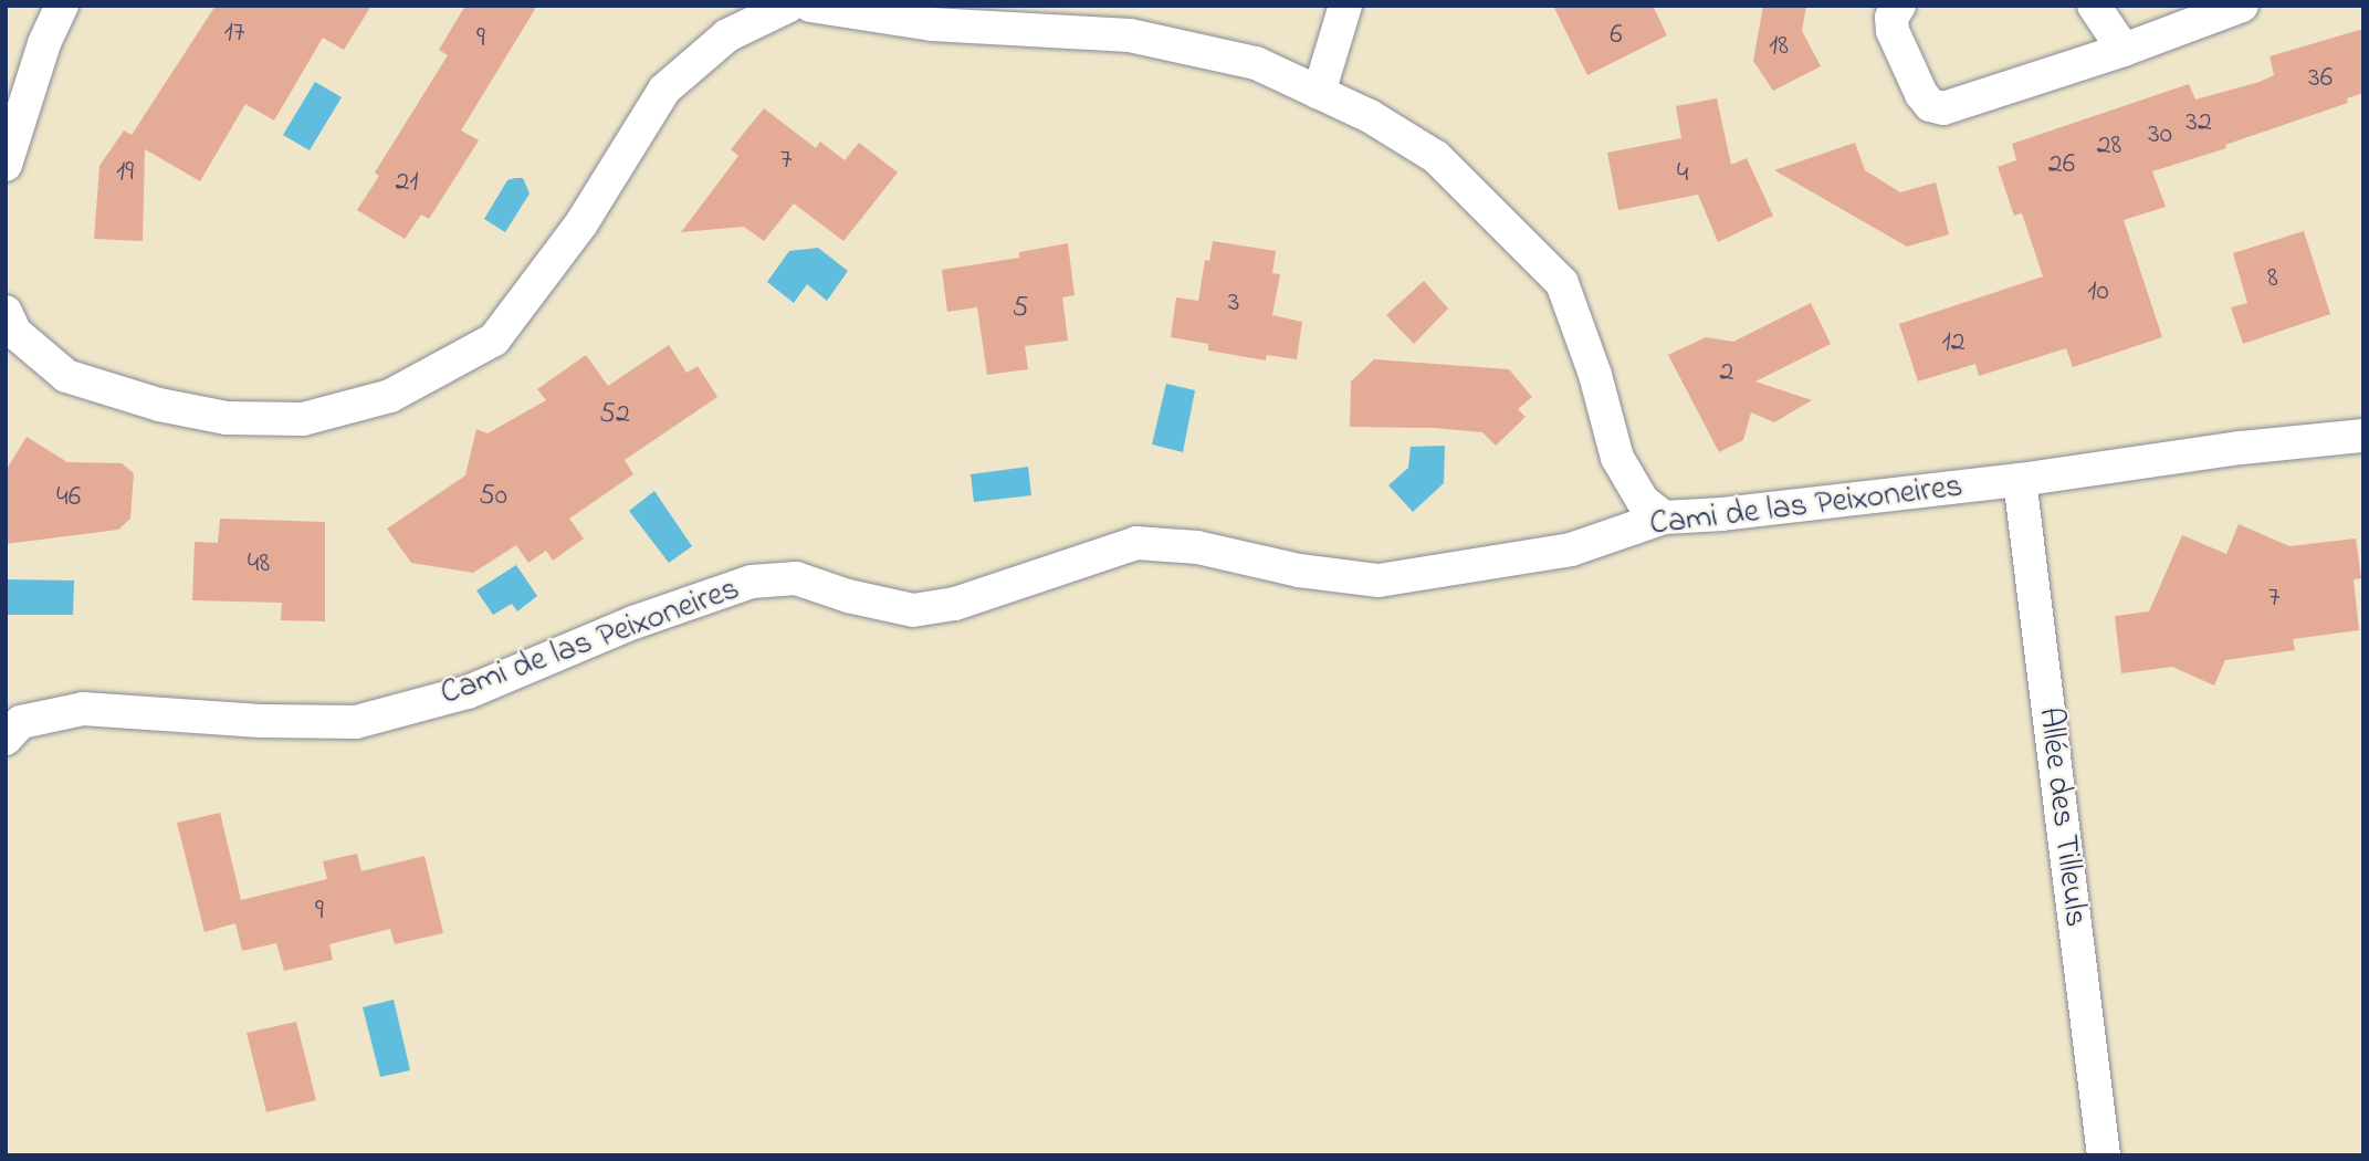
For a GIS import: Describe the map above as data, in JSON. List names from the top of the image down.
{
  "streets": {
    "street": ["Cami de las Peixoneires", "Allée des Tilleuls"]
  },
  "crossings": [
    ["Cami de las Peixoneires", "Allée des Tilleuls"]
  ],
  "house_numbers": [
    "17",
    "6",
    "9",
    "18",
    "36",
    "32",
    "30",
    "28",
    "7",
    "26",
    "19",
    "4",
    "21",
    "8",
    "10",
    "3",
    "5",
    "12",
    "2",
    "52",
    "50",
    "46",
    "48",
    "7",
    "9"
  ]
}
